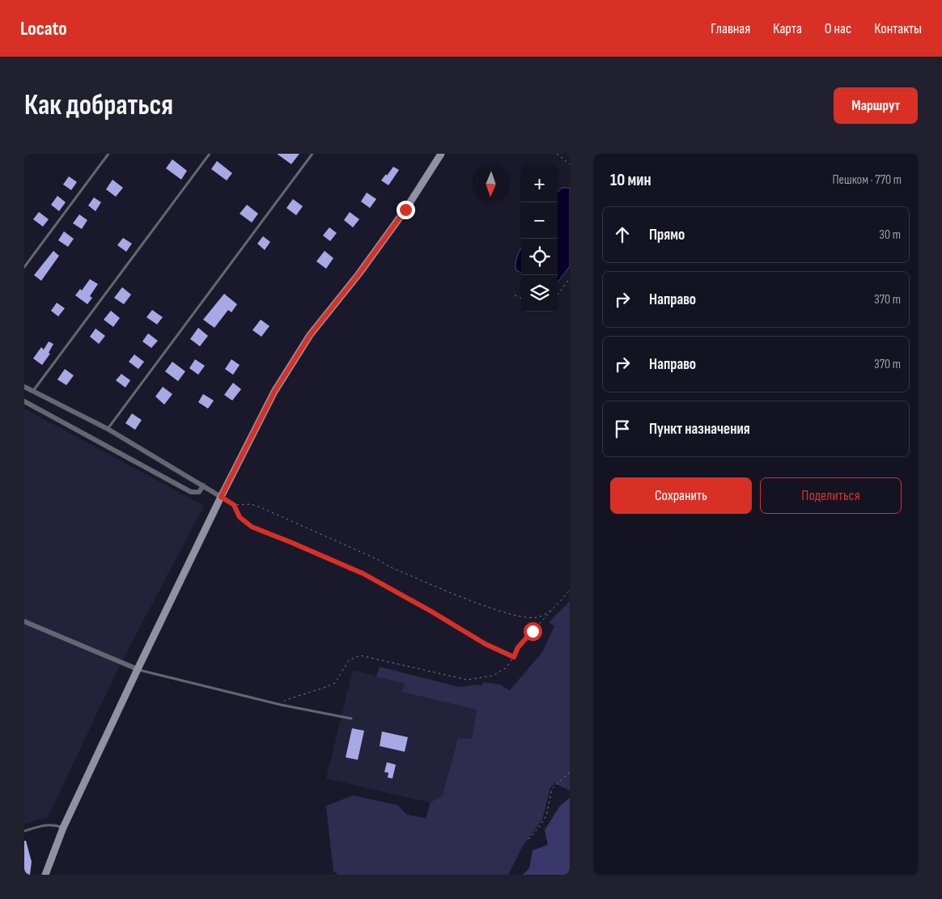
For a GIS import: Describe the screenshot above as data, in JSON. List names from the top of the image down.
{
  "north": "bottom",
  "page": {
    "header": "Locato",
    "nav": [
      "Главная",
      "Карта",
      "О нас",
      "Контакты"
    ],
    "buttons": [
      "Маршрут",
      ["Сохранить", "Поделиться"]
    ],
    "title": "Как добраться",
    "heading": ["10 мин", "Пешком · 770 m"],
    "map_buttons": ["+", "−"],
    "list": [
      ["Прямо", "30 m"],
      ["Направо", "370 m"],
      ["Направо", "370 m"],
      "Пункт назначения"
    ]
  }
}
